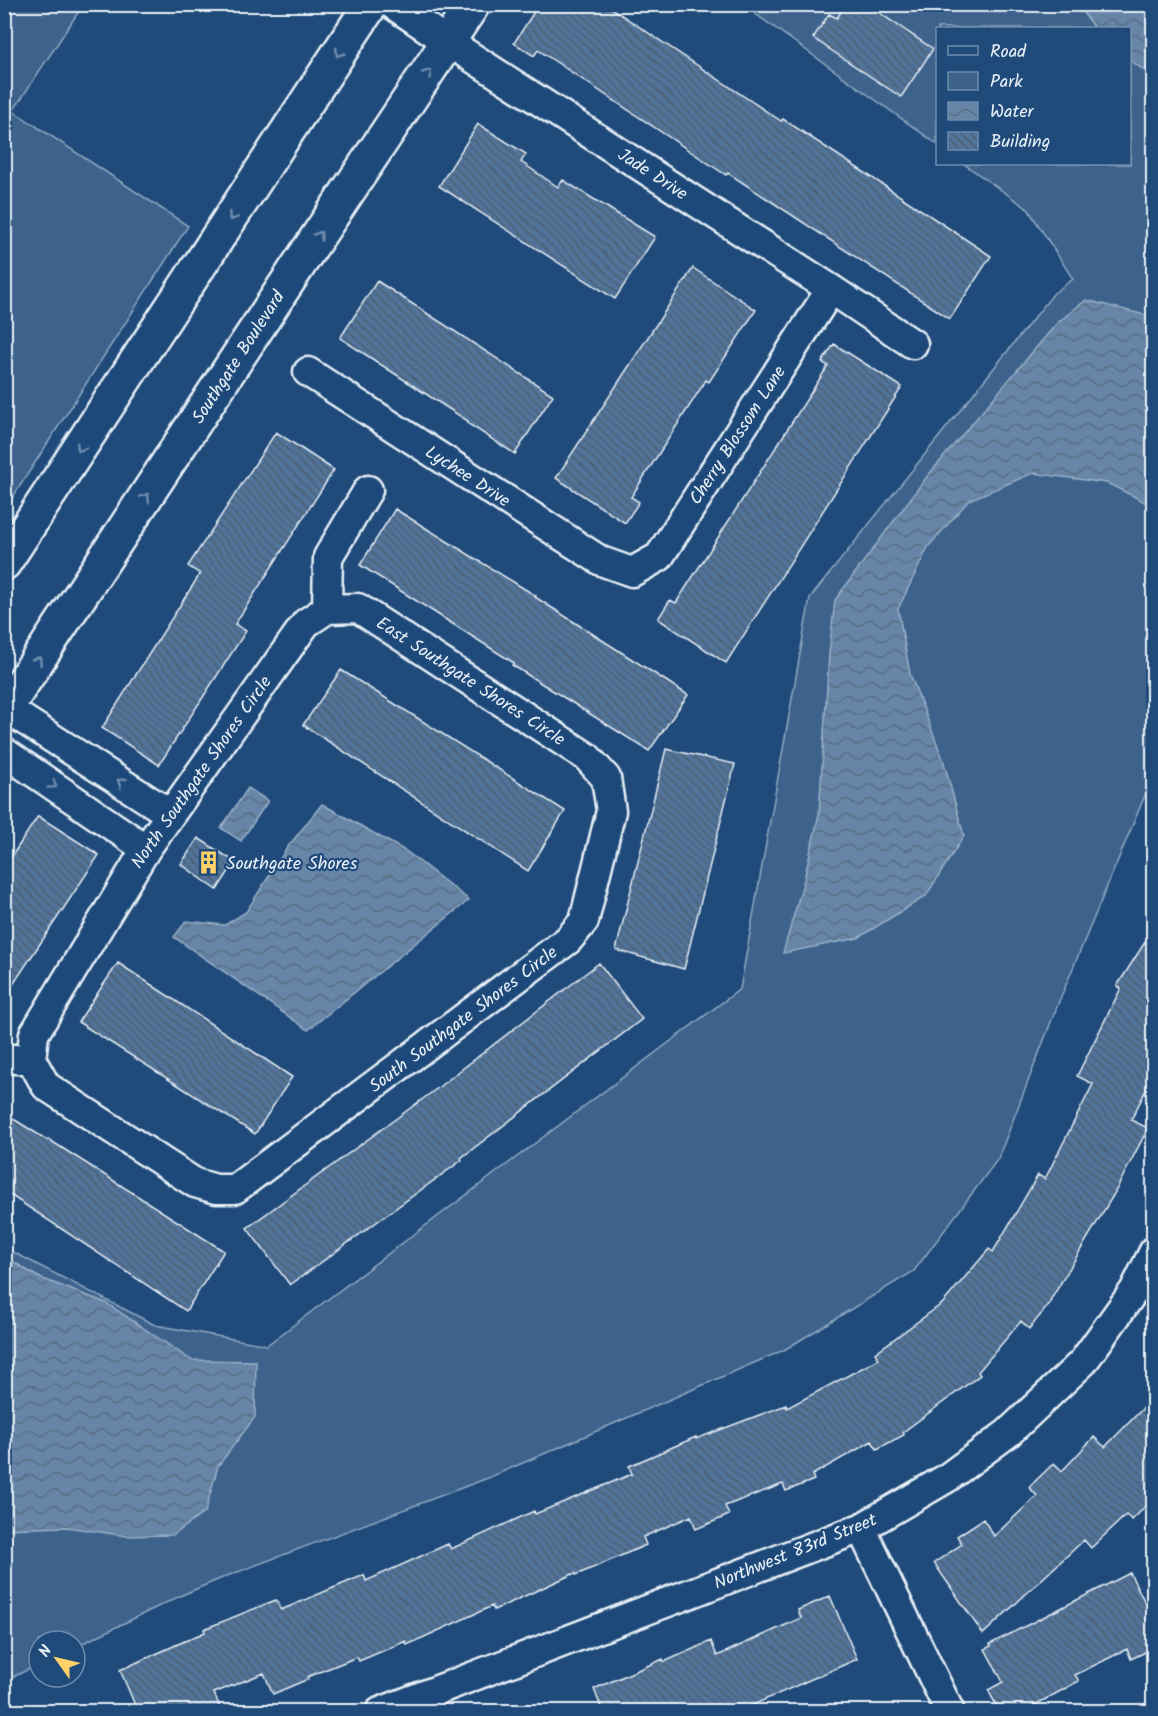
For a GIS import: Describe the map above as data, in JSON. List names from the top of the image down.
{
  "streets": {
    "main road": ["Southgate Boulevard"],
    "street": [
      "Jade Drive",
      "Cherry Blossom Lane",
      "Lychee Drive",
      "East Southgate Shores Circle",
      "North Southgate Shores Circle",
      "South Southgate Shores Circle",
      "Northwest 83rd Street"
    ]
  },
  "crossings": [
    ["Jade Drive", "Southgate Boulevard"],
    ["Jade Drive", "Cherry Blossom Lane"],
    ["Cherry Blossom Lane", "Lychee Drive"],
    ["East Southgate Shores Circle", "North Southgate Shores Circle"],
    ["East Southgate Shores Circle", "South Southgate Shores Circle"],
    ["North Southgate Shores Circle", "South Southgate Shores Circle"]
  ],
  "places": {
    "building": ["Southgate Shores"]
  },
  "legend": [
    "Road",
    "Park",
    "Water",
    "Building"
  ],
  "north": "top left"
}
